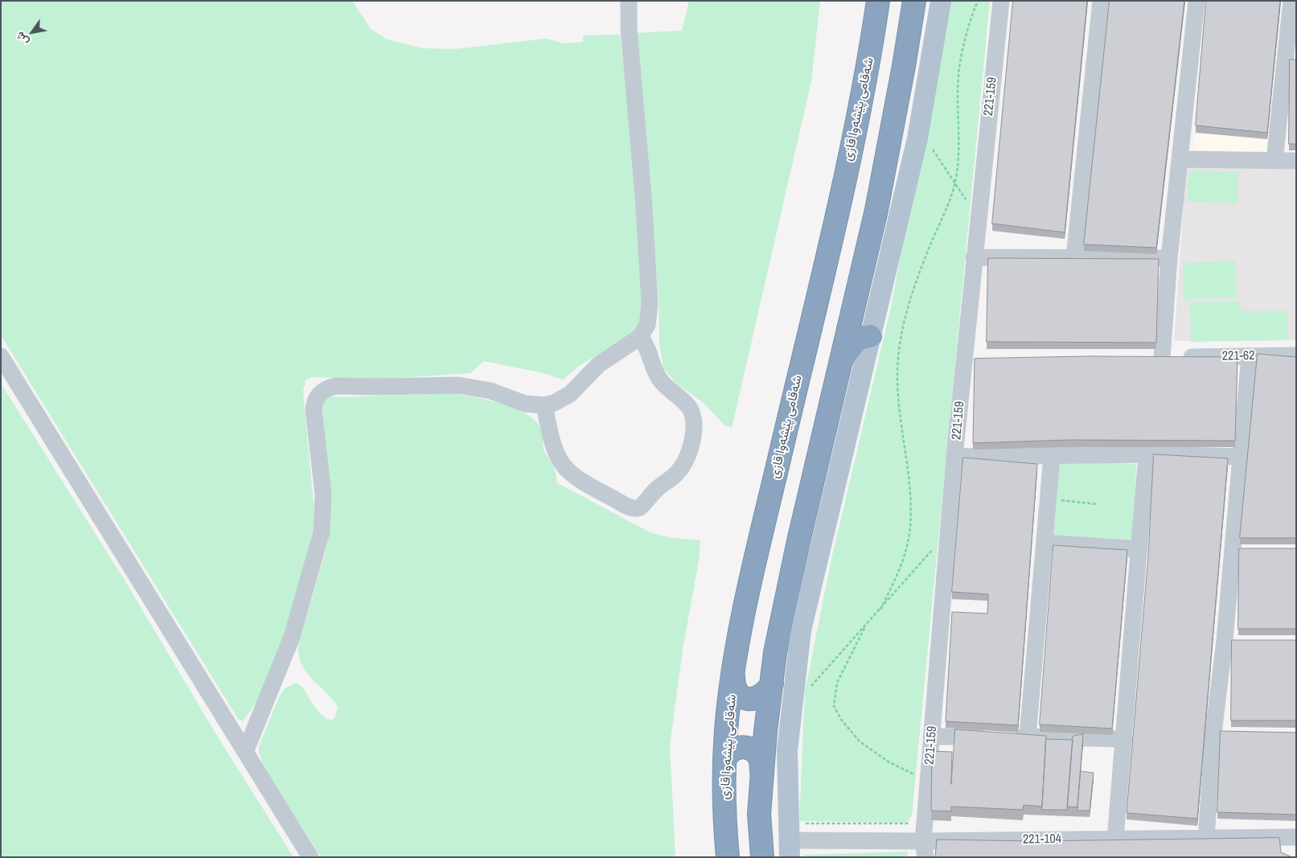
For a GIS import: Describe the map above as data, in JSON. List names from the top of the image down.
{
  "streets": {
    "highway": ["شەقامی پێشەوا قازی"],
    "street": ["221-159", "221-62", "221-104"]
  },
  "crossings": [
    ["221-159", "221-104"]
  ],
  "north": "bottom left"
}
